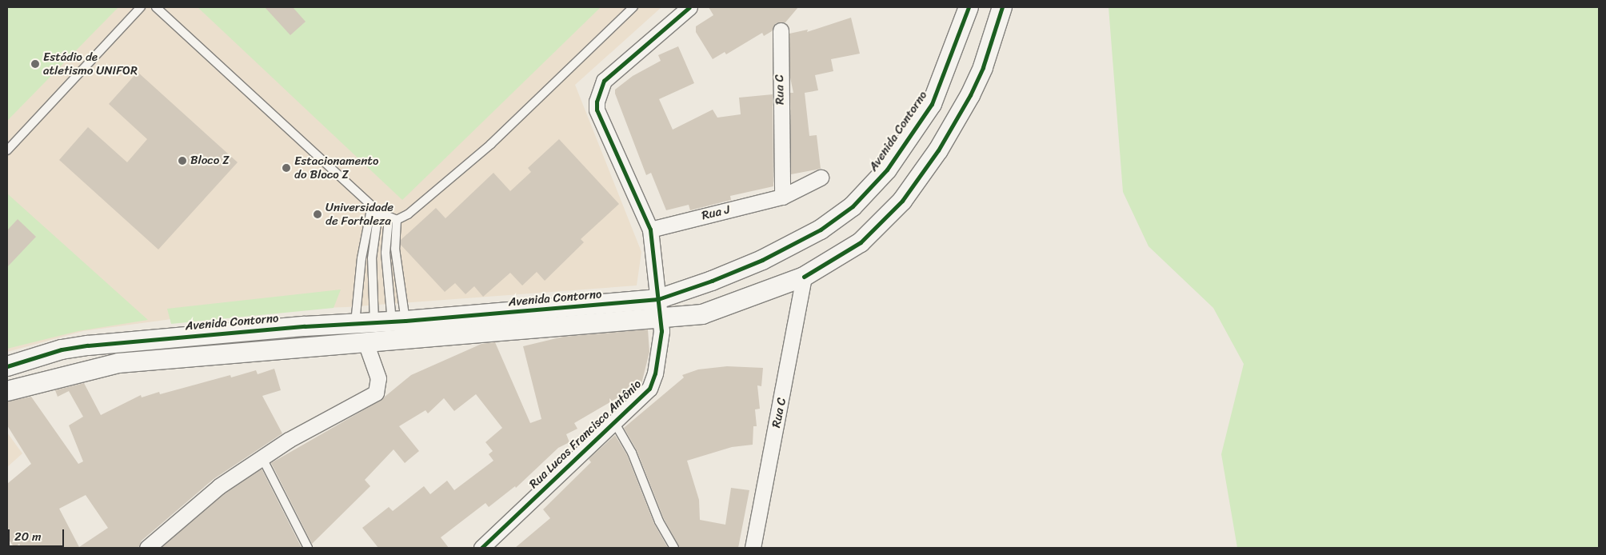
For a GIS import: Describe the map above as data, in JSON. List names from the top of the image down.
{
  "streets": {
    "street": [
      "Rua C",
      "Avenida Contorno",
      "Rua J",
      "Rua Lucas Francisco Antônio"
    ]
  },
  "crossings": [
    ["Rua C", "Rua J"],
    ["Avenida Contorno", "Rua Lucas Francisco Antônio"],
    ["Rua J", "Rua Lucas Francisco Antônio"]
  ],
  "places": [
    "Estádio de atletismo UNIFOR",
    "Bloco Z",
    "Estacionamento do Bloco Z",
    "Universidade de Fortaleza"
  ],
  "scale_bar": "20 m"
}
